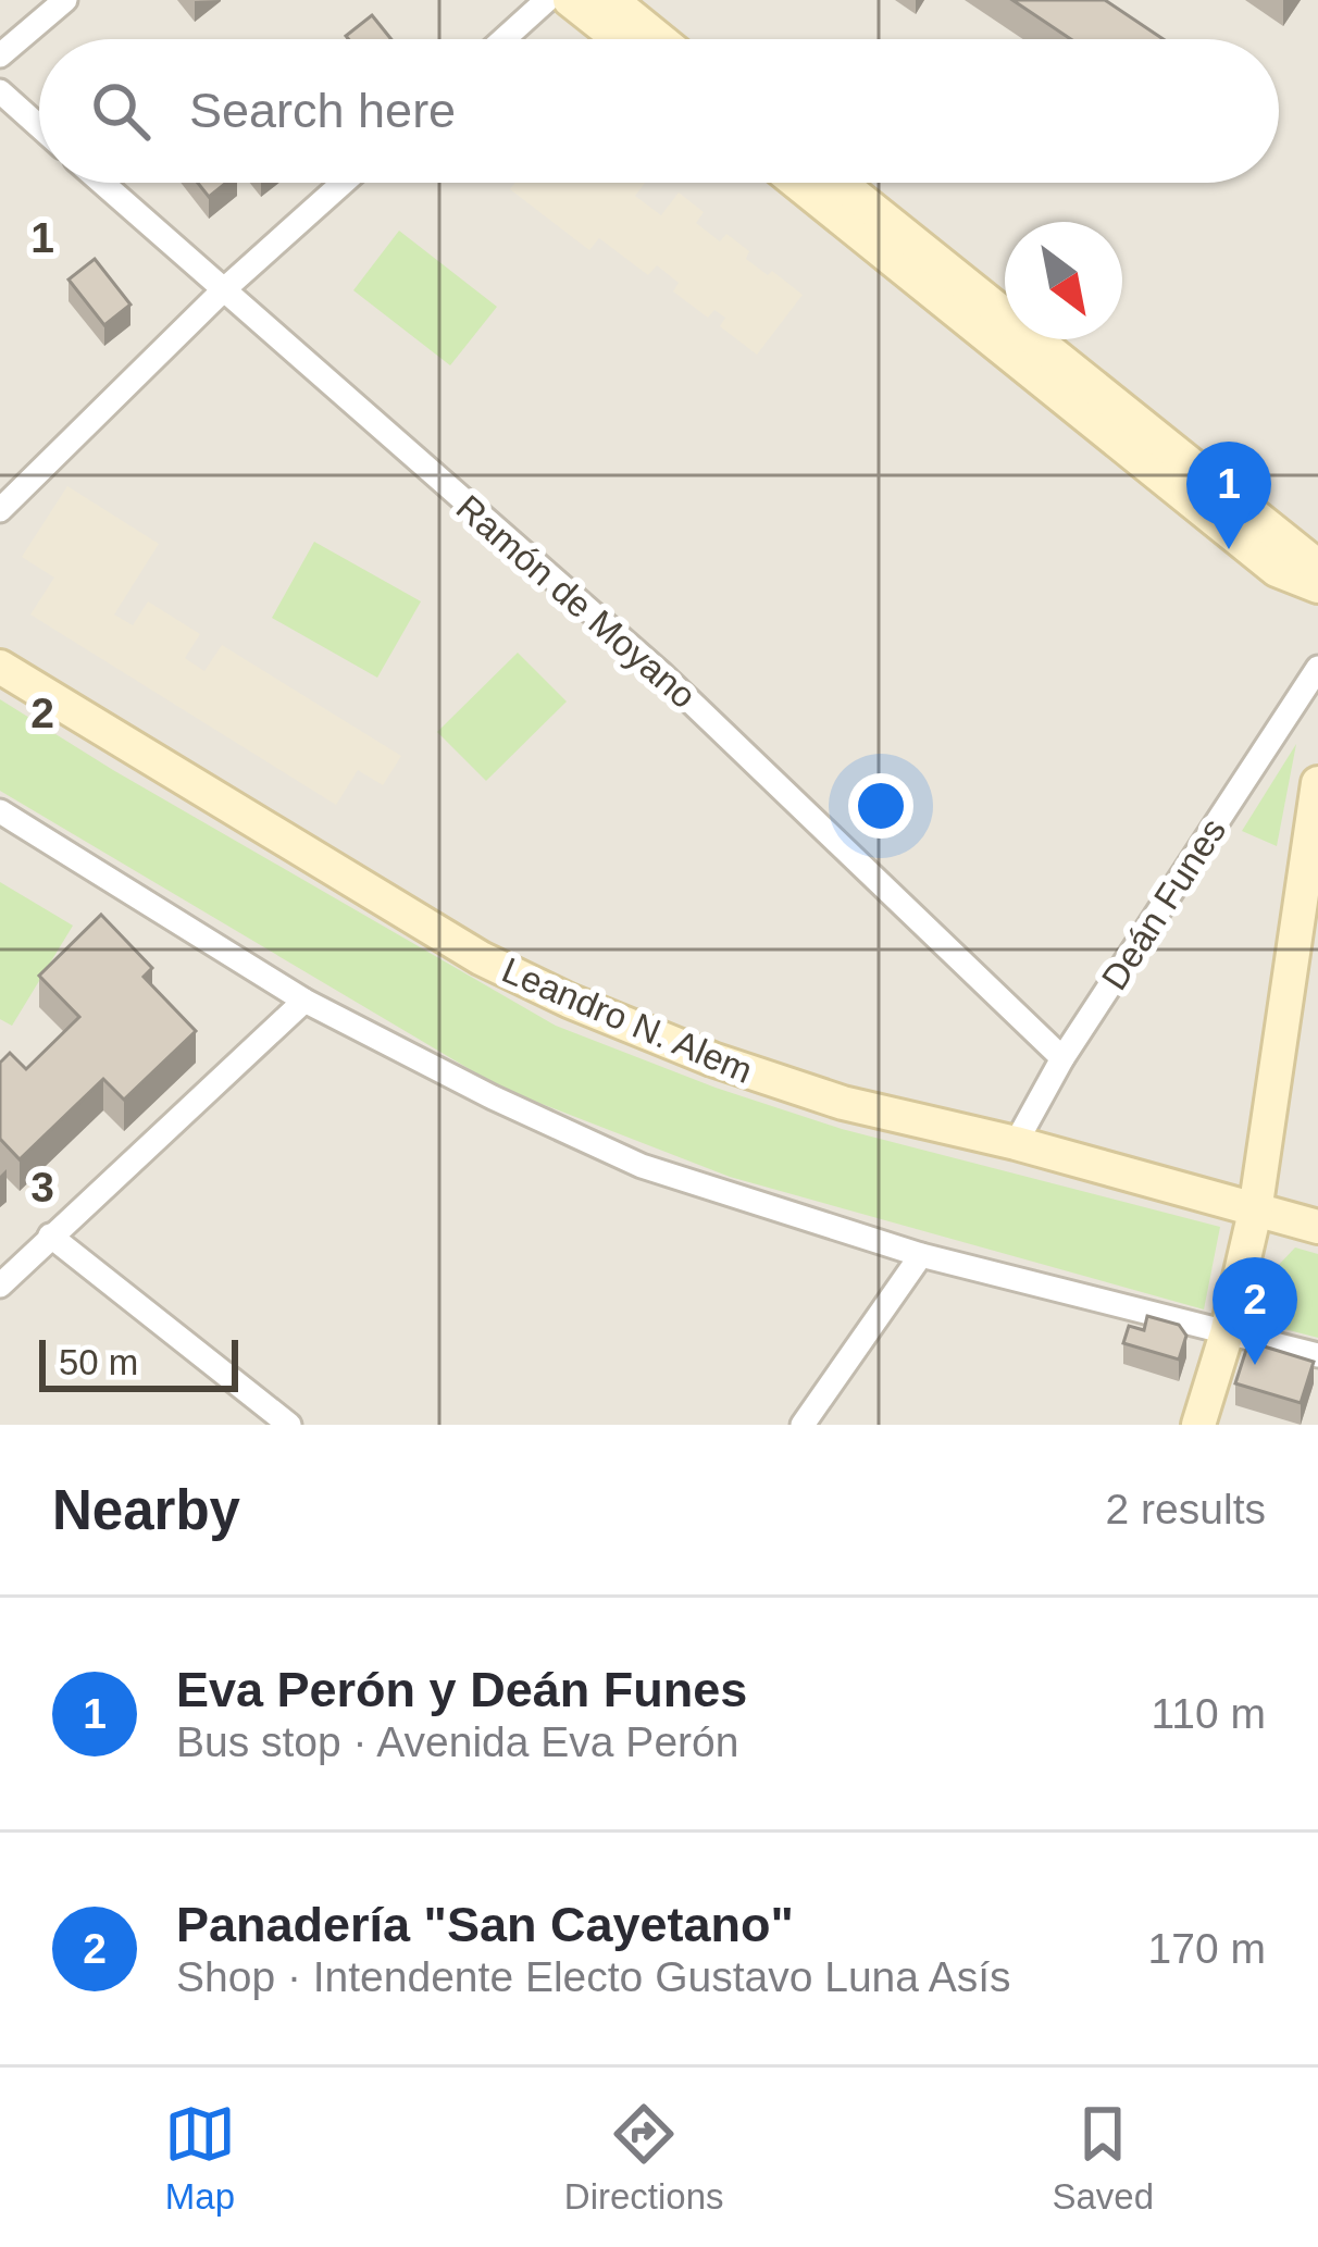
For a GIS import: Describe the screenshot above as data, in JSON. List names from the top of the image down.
{
  "streets": {
    "street": ["Ramón de Moyano", "Deán Funes", "Leandro N. Alem"]
  },
  "crossings": [
    ["Ramón de Moyano", "Deán Funes"],
    ["Deán Funes", "Leandro N. Alem"]
  ],
  "scale_bar": "50 m",
  "north": "bottom right",
  "page": {
    "search": "Search here",
    "pins": ["1", "2"],
    "scale": "50 m",
    "heading": ["Nearby", "2 results"],
    "list": [
      {
        "mark": "1",
        "name": "Eva Perón y Deán Funes",
        "note": "Bus stop · Avenida Eva Perón",
        "value": "110 m"
      },
      {
        "mark": "2",
        "name": "Panadería \"San Cayetano\"",
        "note": "Shop · Intendente Electo Gustavo Luna Asís",
        "value": "170 m"
      }
    ],
    "nav": ["Map", "Directions", "Saved"]
  },
  "grid": {
    "rows": ["1", "2", "3"]
  }
}
